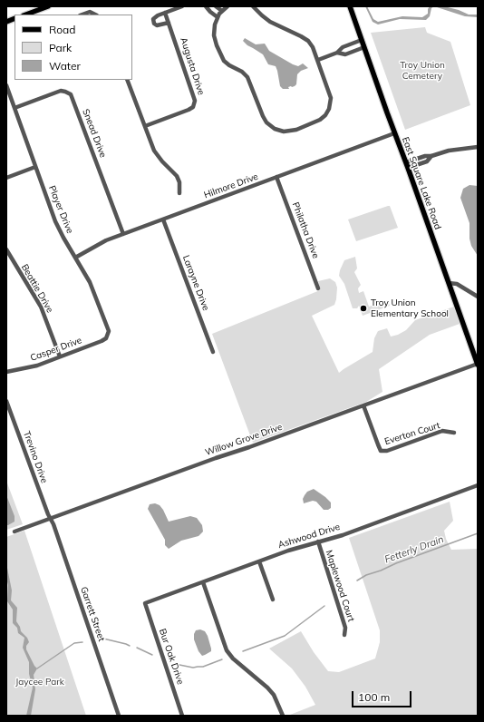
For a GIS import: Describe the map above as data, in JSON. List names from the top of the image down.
{
  "streets": {
    "main road": ["East Square Lake Road"],
    "street": [
      "Augusta Drive",
      "Snead Drive",
      "Hilmore Drive",
      "Player Drive",
      "Philatha Drive",
      "Larayne Drive",
      "Beattie Drive",
      "Casper Drive",
      "Everton Court",
      "Willow Grove Drive",
      "Trevino Drive",
      "Ashwood Drive",
      "Maplewood Court",
      "Garrett Street",
      "Bur Oak Drive"
    ]
  },
  "crossings": [
    ["Snead Drive", "Hilmore Drive"],
    ["Snead Drive", "Player Drive"],
    ["East Square Lake Road", "Hilmore Drive"],
    ["East Square Lake Road", "Willow Grove Drive"],
    ["Hilmore Drive", "Player Drive"],
    ["Hilmore Drive", "Philatha Drive"],
    ["Hilmore Drive", "Larayne Drive"],
    ["Player Drive", "Casper Drive"],
    ["Beattie Drive", "Casper Drive"],
    ["Everton Court", "Willow Grove Drive"],
    ["Willow Grove Drive", "Trevino Drive"],
    ["Willow Grove Drive", "Garrett Street"],
    ["Trevino Drive", "Garrett Street"],
    ["Ashwood Drive", "Maplewood Court"],
    ["Ashwood Drive", "Bur Oak Drive"]
  ],
  "water": ["Fetterly Drain"],
  "parks": ["Troy Union Cemetery", "Jaycee Park"],
  "places": ["Troy Union Elementary School"],
  "legend": ["Road", "Park", "Water"],
  "scale_bar": "100 m"
}
